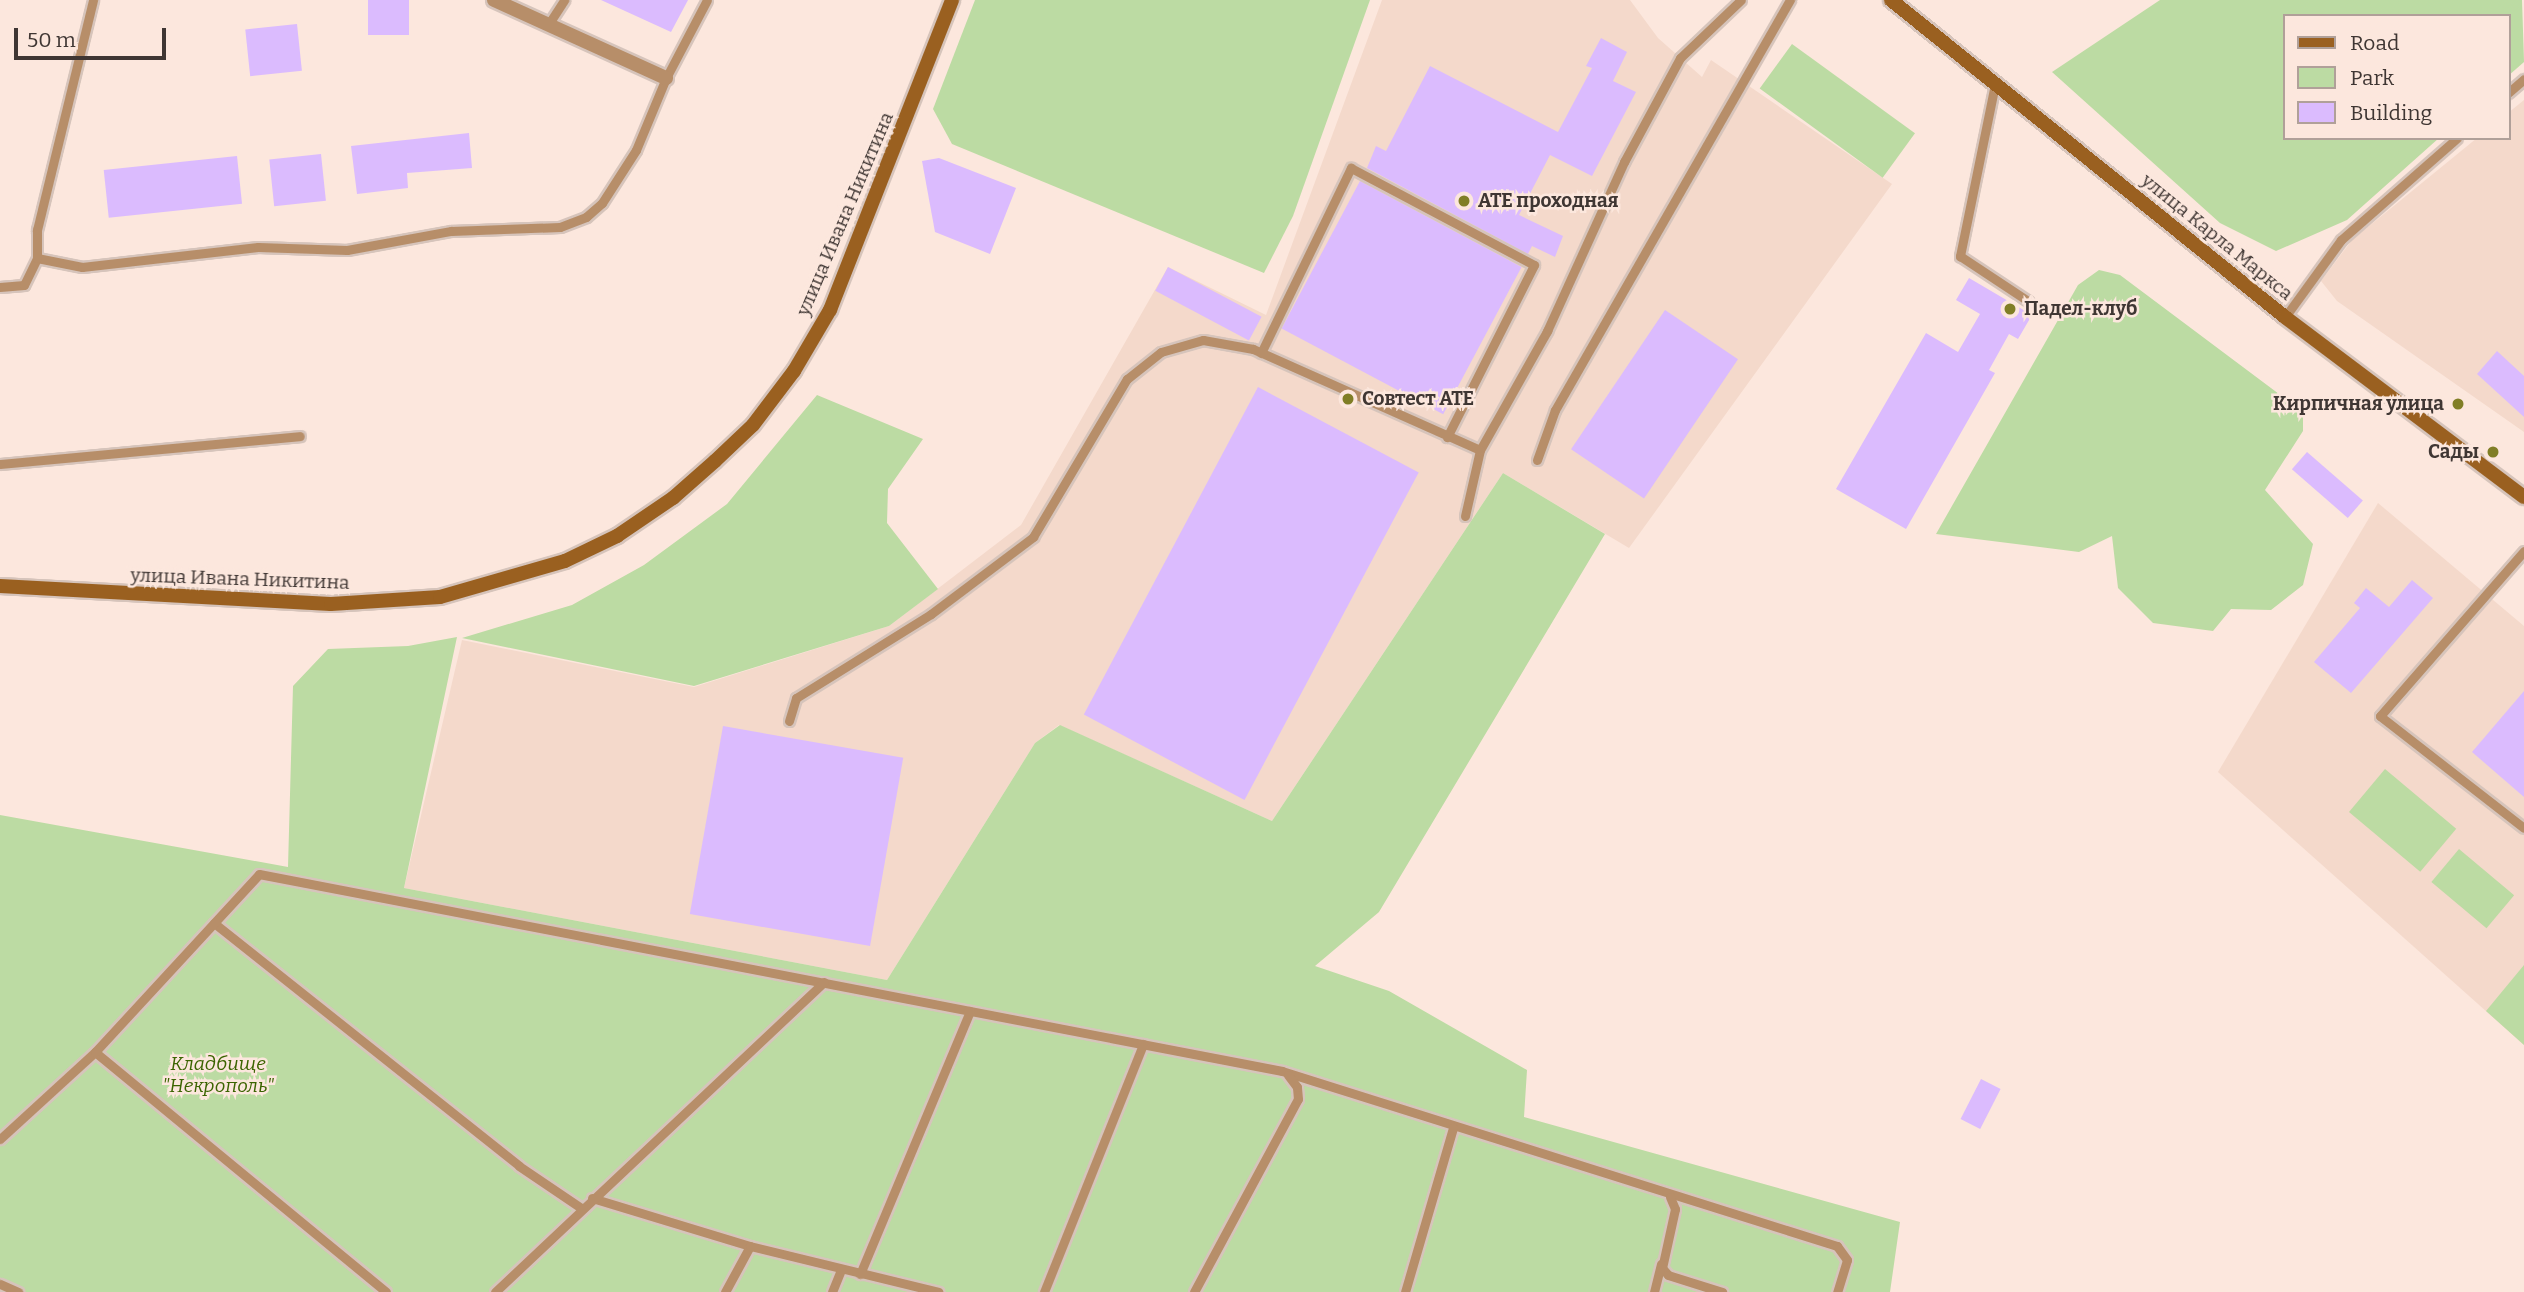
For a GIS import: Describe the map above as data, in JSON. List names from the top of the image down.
{
  "streets": {
    "main road": ["улица Ивана Никитина", "улица Карла Маркса"]
  },
  "parks": ["Кладбище \"Некрополь\""],
  "places": [
    "АТЕ проходная",
    "Падел-клуб",
    "Совтест АТЕ",
    "Кирпичная улица",
    "Сады"
  ],
  "legend": ["Road", "Park", "Building"],
  "scale_bar": "50 m"
}
